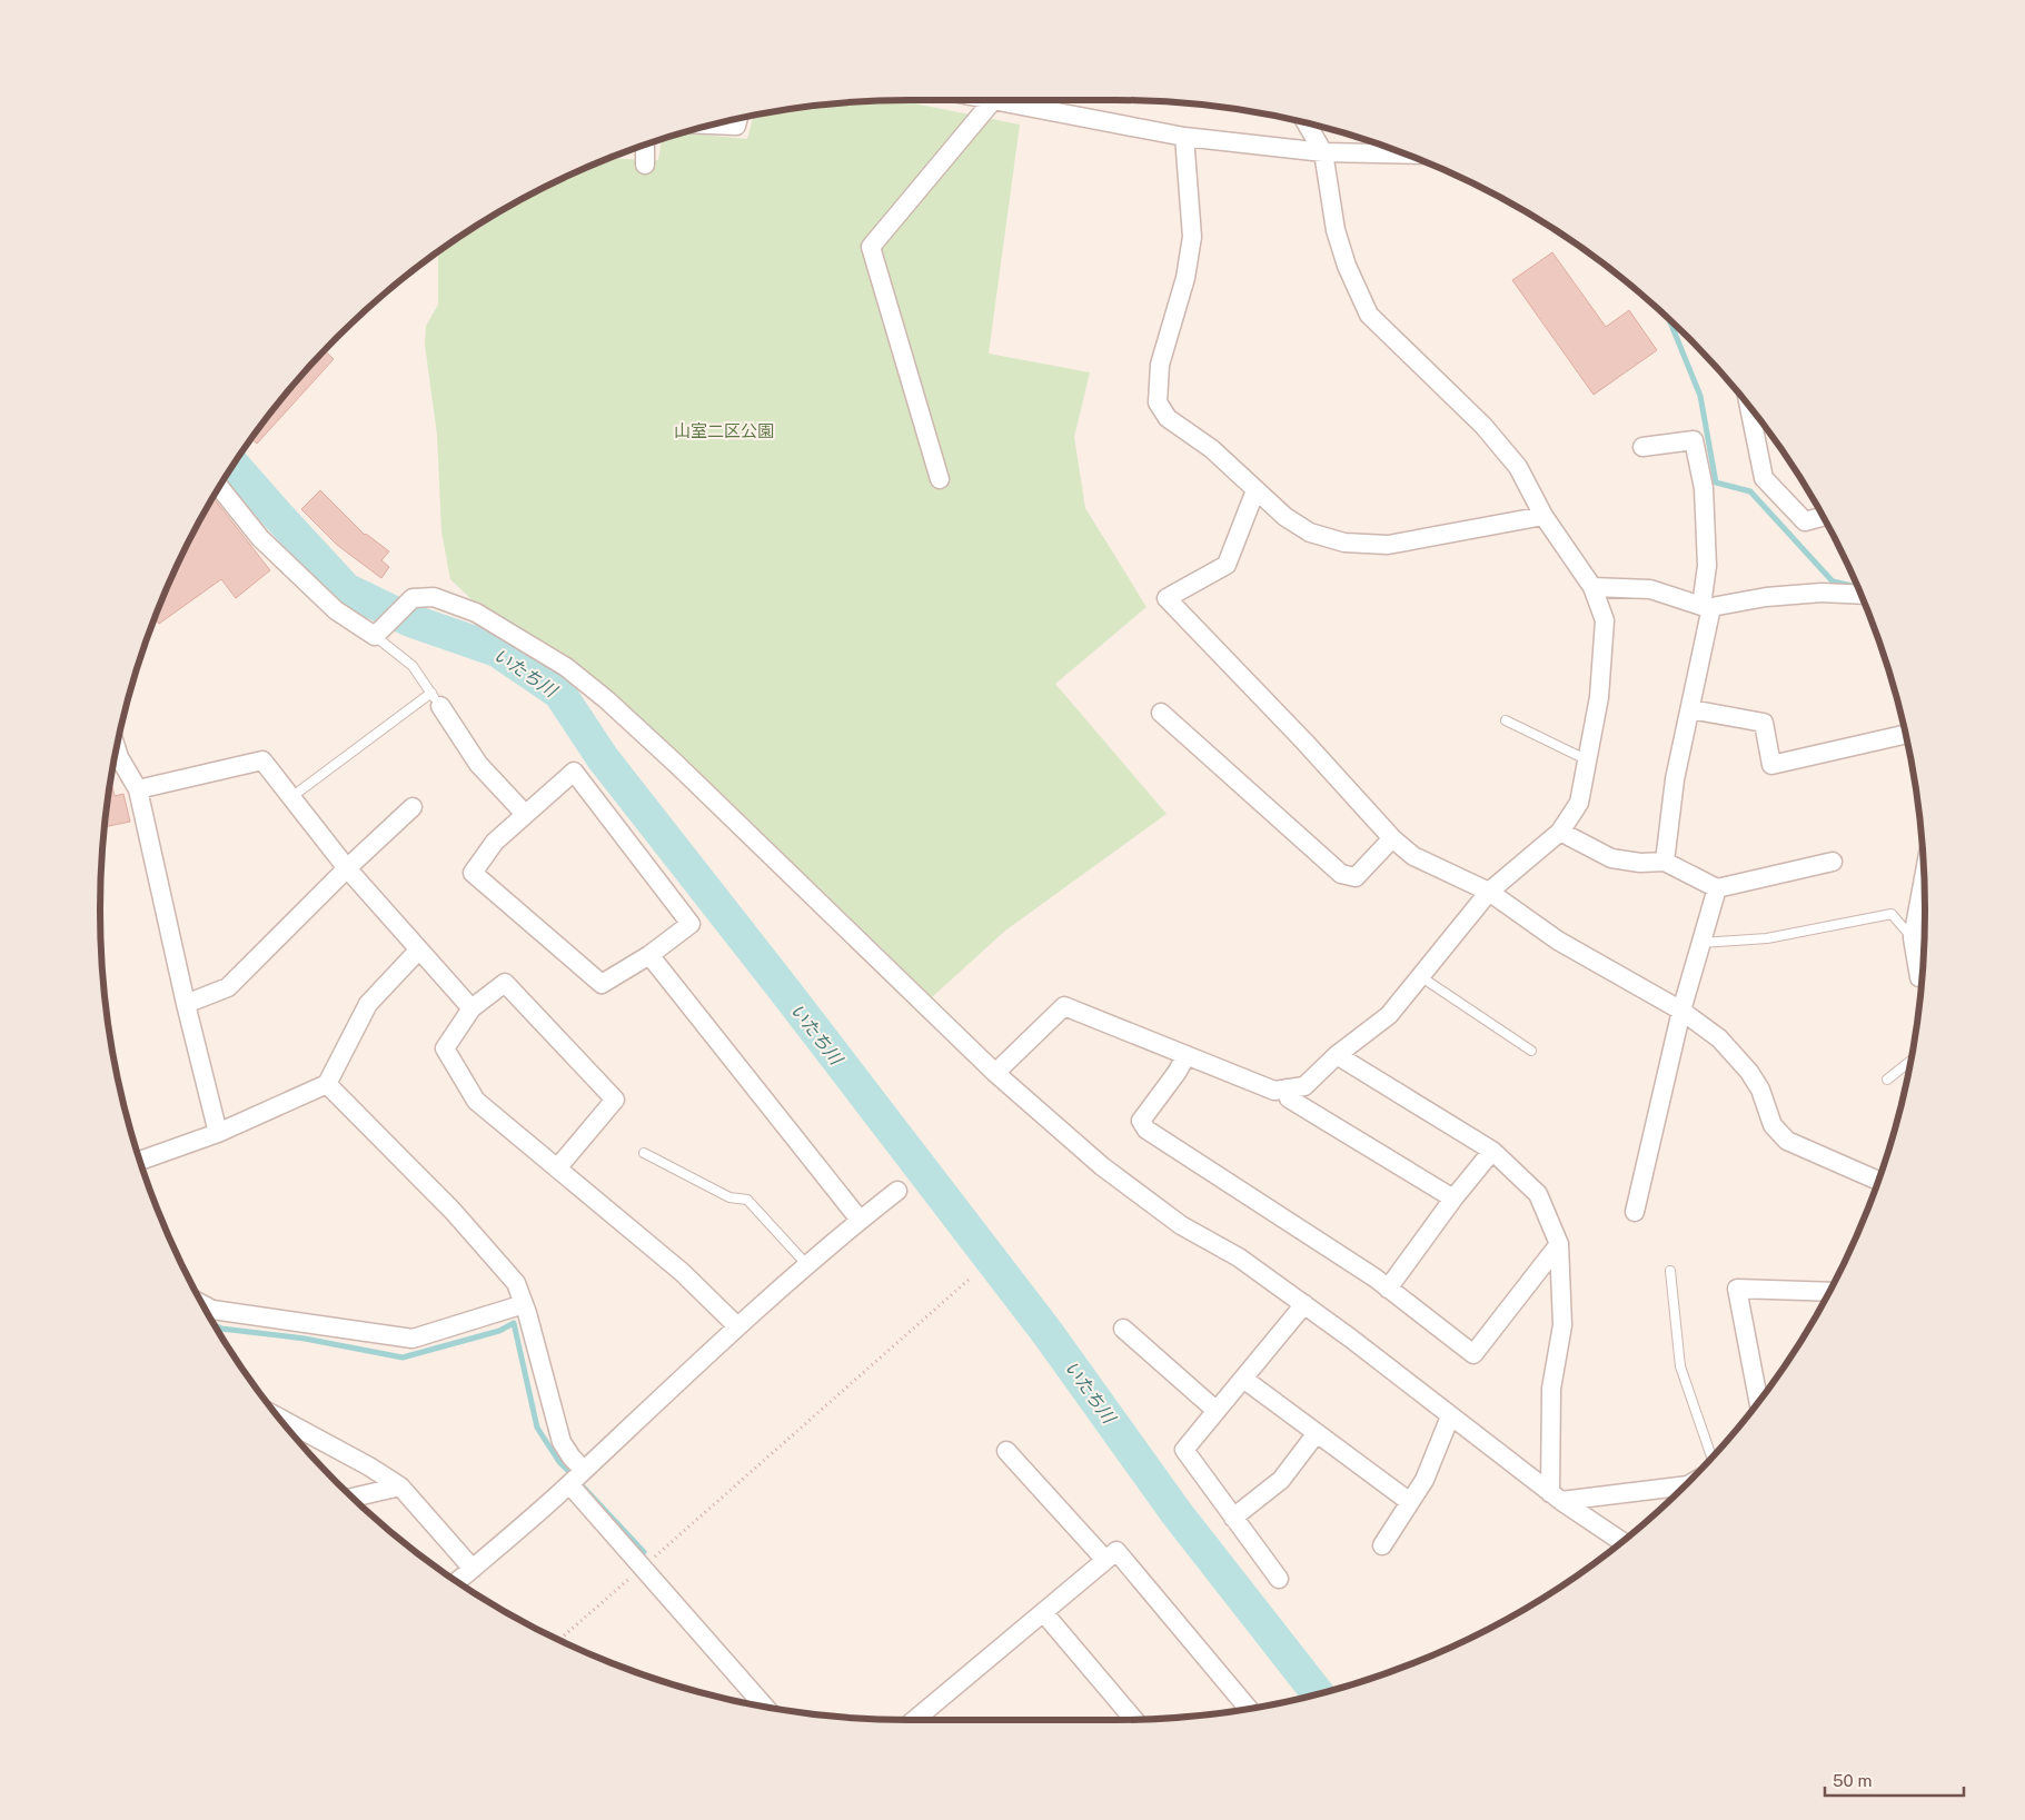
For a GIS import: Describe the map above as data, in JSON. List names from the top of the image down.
{
  "water": ["いたち川"],
  "parks": ["山室二区公園"],
  "scale_bar": "50 m"
}
